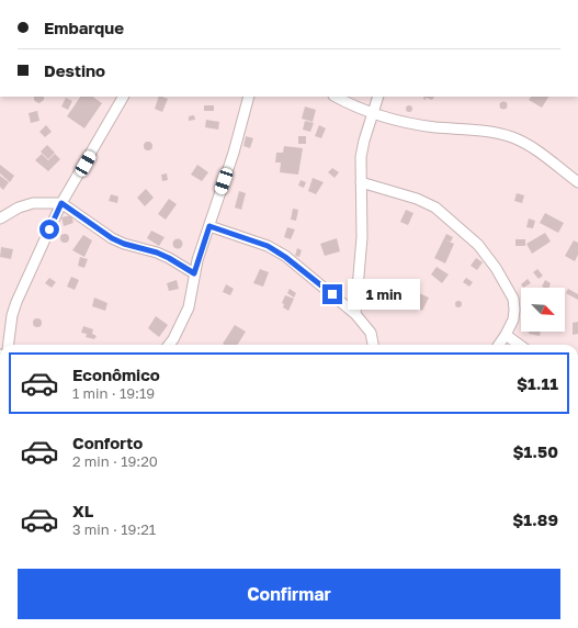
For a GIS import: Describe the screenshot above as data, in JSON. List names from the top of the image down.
{
  "north": "bottom right",
  "page": {
    "banner": ["Embarque", "Destino"],
    "bubble": "1 min",
    "list": [
      {
        "name": "Econômico",
        "note": "1 min · 19:19",
        "value": "$1.11"
      },
      {
        "name": "Conforto",
        "note": "2 min · 19:20",
        "value": "$1.50"
      },
      {
        "name": "XL",
        "note": "3 min · 19:21",
        "value": "$1.89"
      }
    ],
    "buttons": "Confirmar"
  }
}
